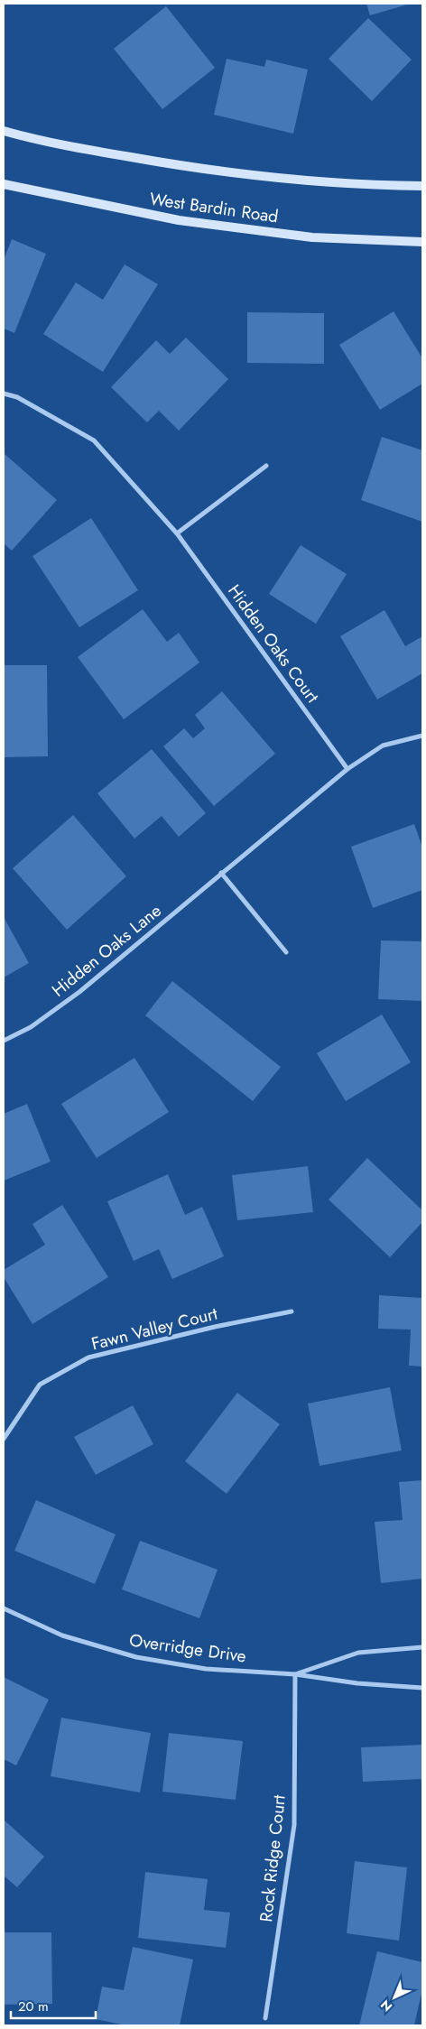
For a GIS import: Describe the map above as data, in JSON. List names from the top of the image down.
{
  "streets": {
    "street": [
      "West Bardin Road",
      "Hidden Oaks Court",
      "Hidden Oaks Lane",
      "Fawn Valley Court",
      "Overridge Drive",
      "Rock Ridge Court"
    ]
  },
  "crossings": [
    ["Hidden Oaks Court", "Hidden Oaks Lane"],
    ["Overridge Drive", "Rock Ridge Court"]
  ],
  "scale_bar": "20 m",
  "north": "bottom left"
}
